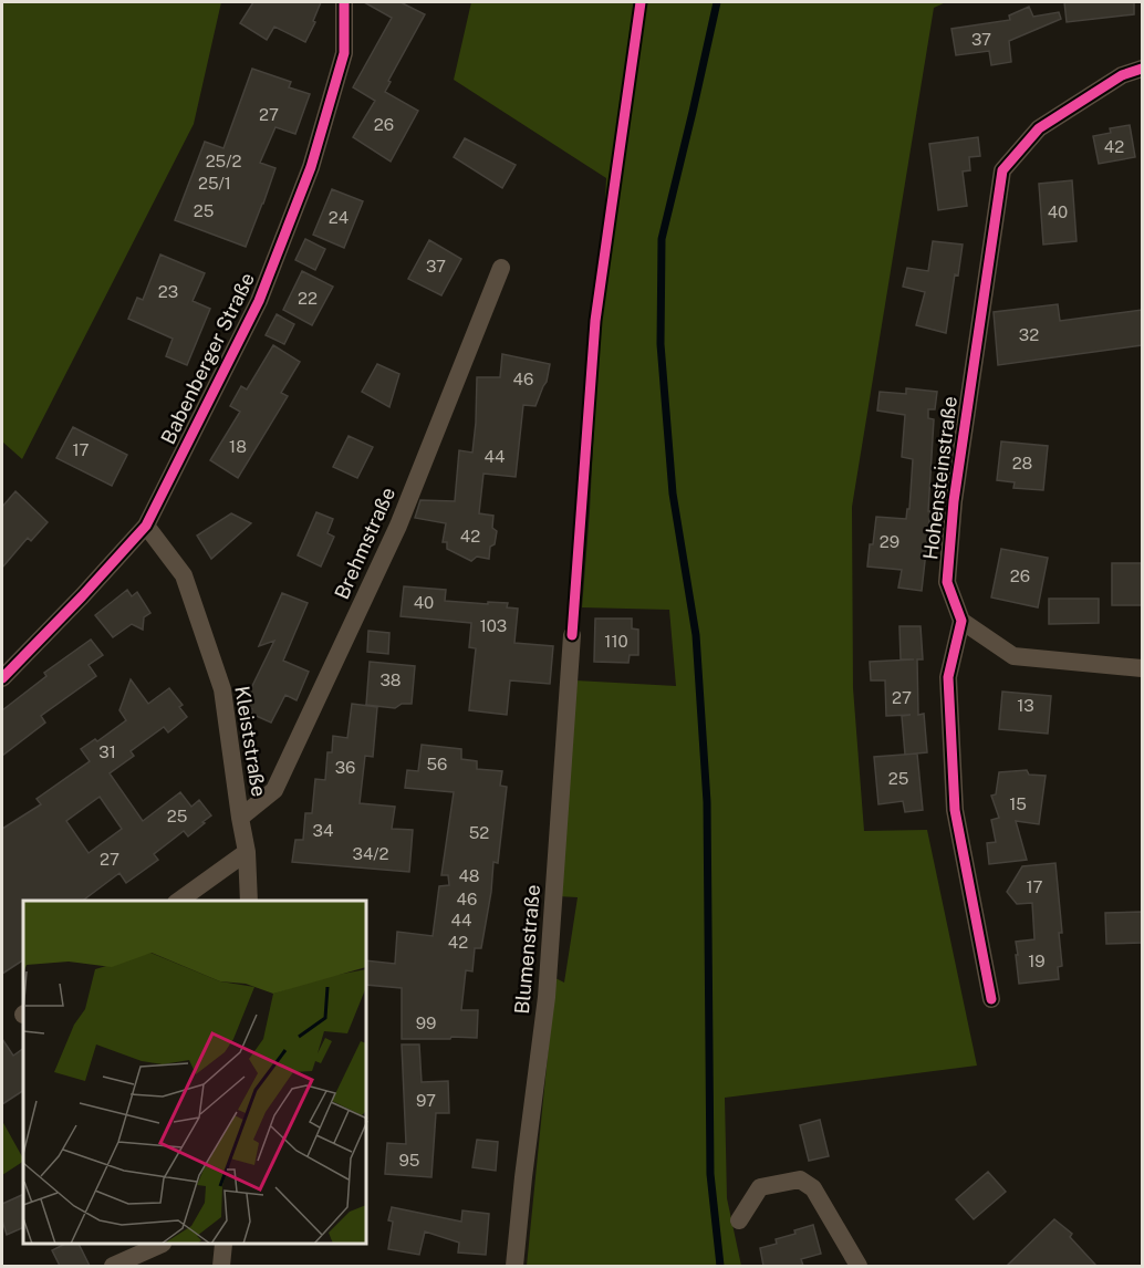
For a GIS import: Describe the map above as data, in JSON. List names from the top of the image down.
{
  "streets": {
    "street": [
      "Babenberger Straße",
      "Hohensteinstraße",
      "Brehmstraße",
      "Kleiststraße",
      "Blumenstraße"
    ]
  },
  "crossings": [
    ["Babenberger Straße", "Kleiststraße"],
    ["Brehmstraße", "Kleiststraße"]
  ],
  "house_numbers": [
    "37",
    "27",
    "26",
    "42",
    "25/2",
    "25/1",
    "25",
    "40",
    "24",
    "37",
    "23",
    "22",
    "32",
    "46",
    "18",
    "17",
    "44",
    "28",
    "42",
    "29",
    "26",
    "40",
    "103",
    "110",
    "38",
    "27",
    "13",
    "31",
    "56",
    "36",
    "25",
    "15",
    "25",
    "34",
    "52",
    "34/2",
    "27",
    "48",
    "17",
    "46",
    "44",
    "42",
    "19",
    "99",
    "97",
    "95"
  ]
}
